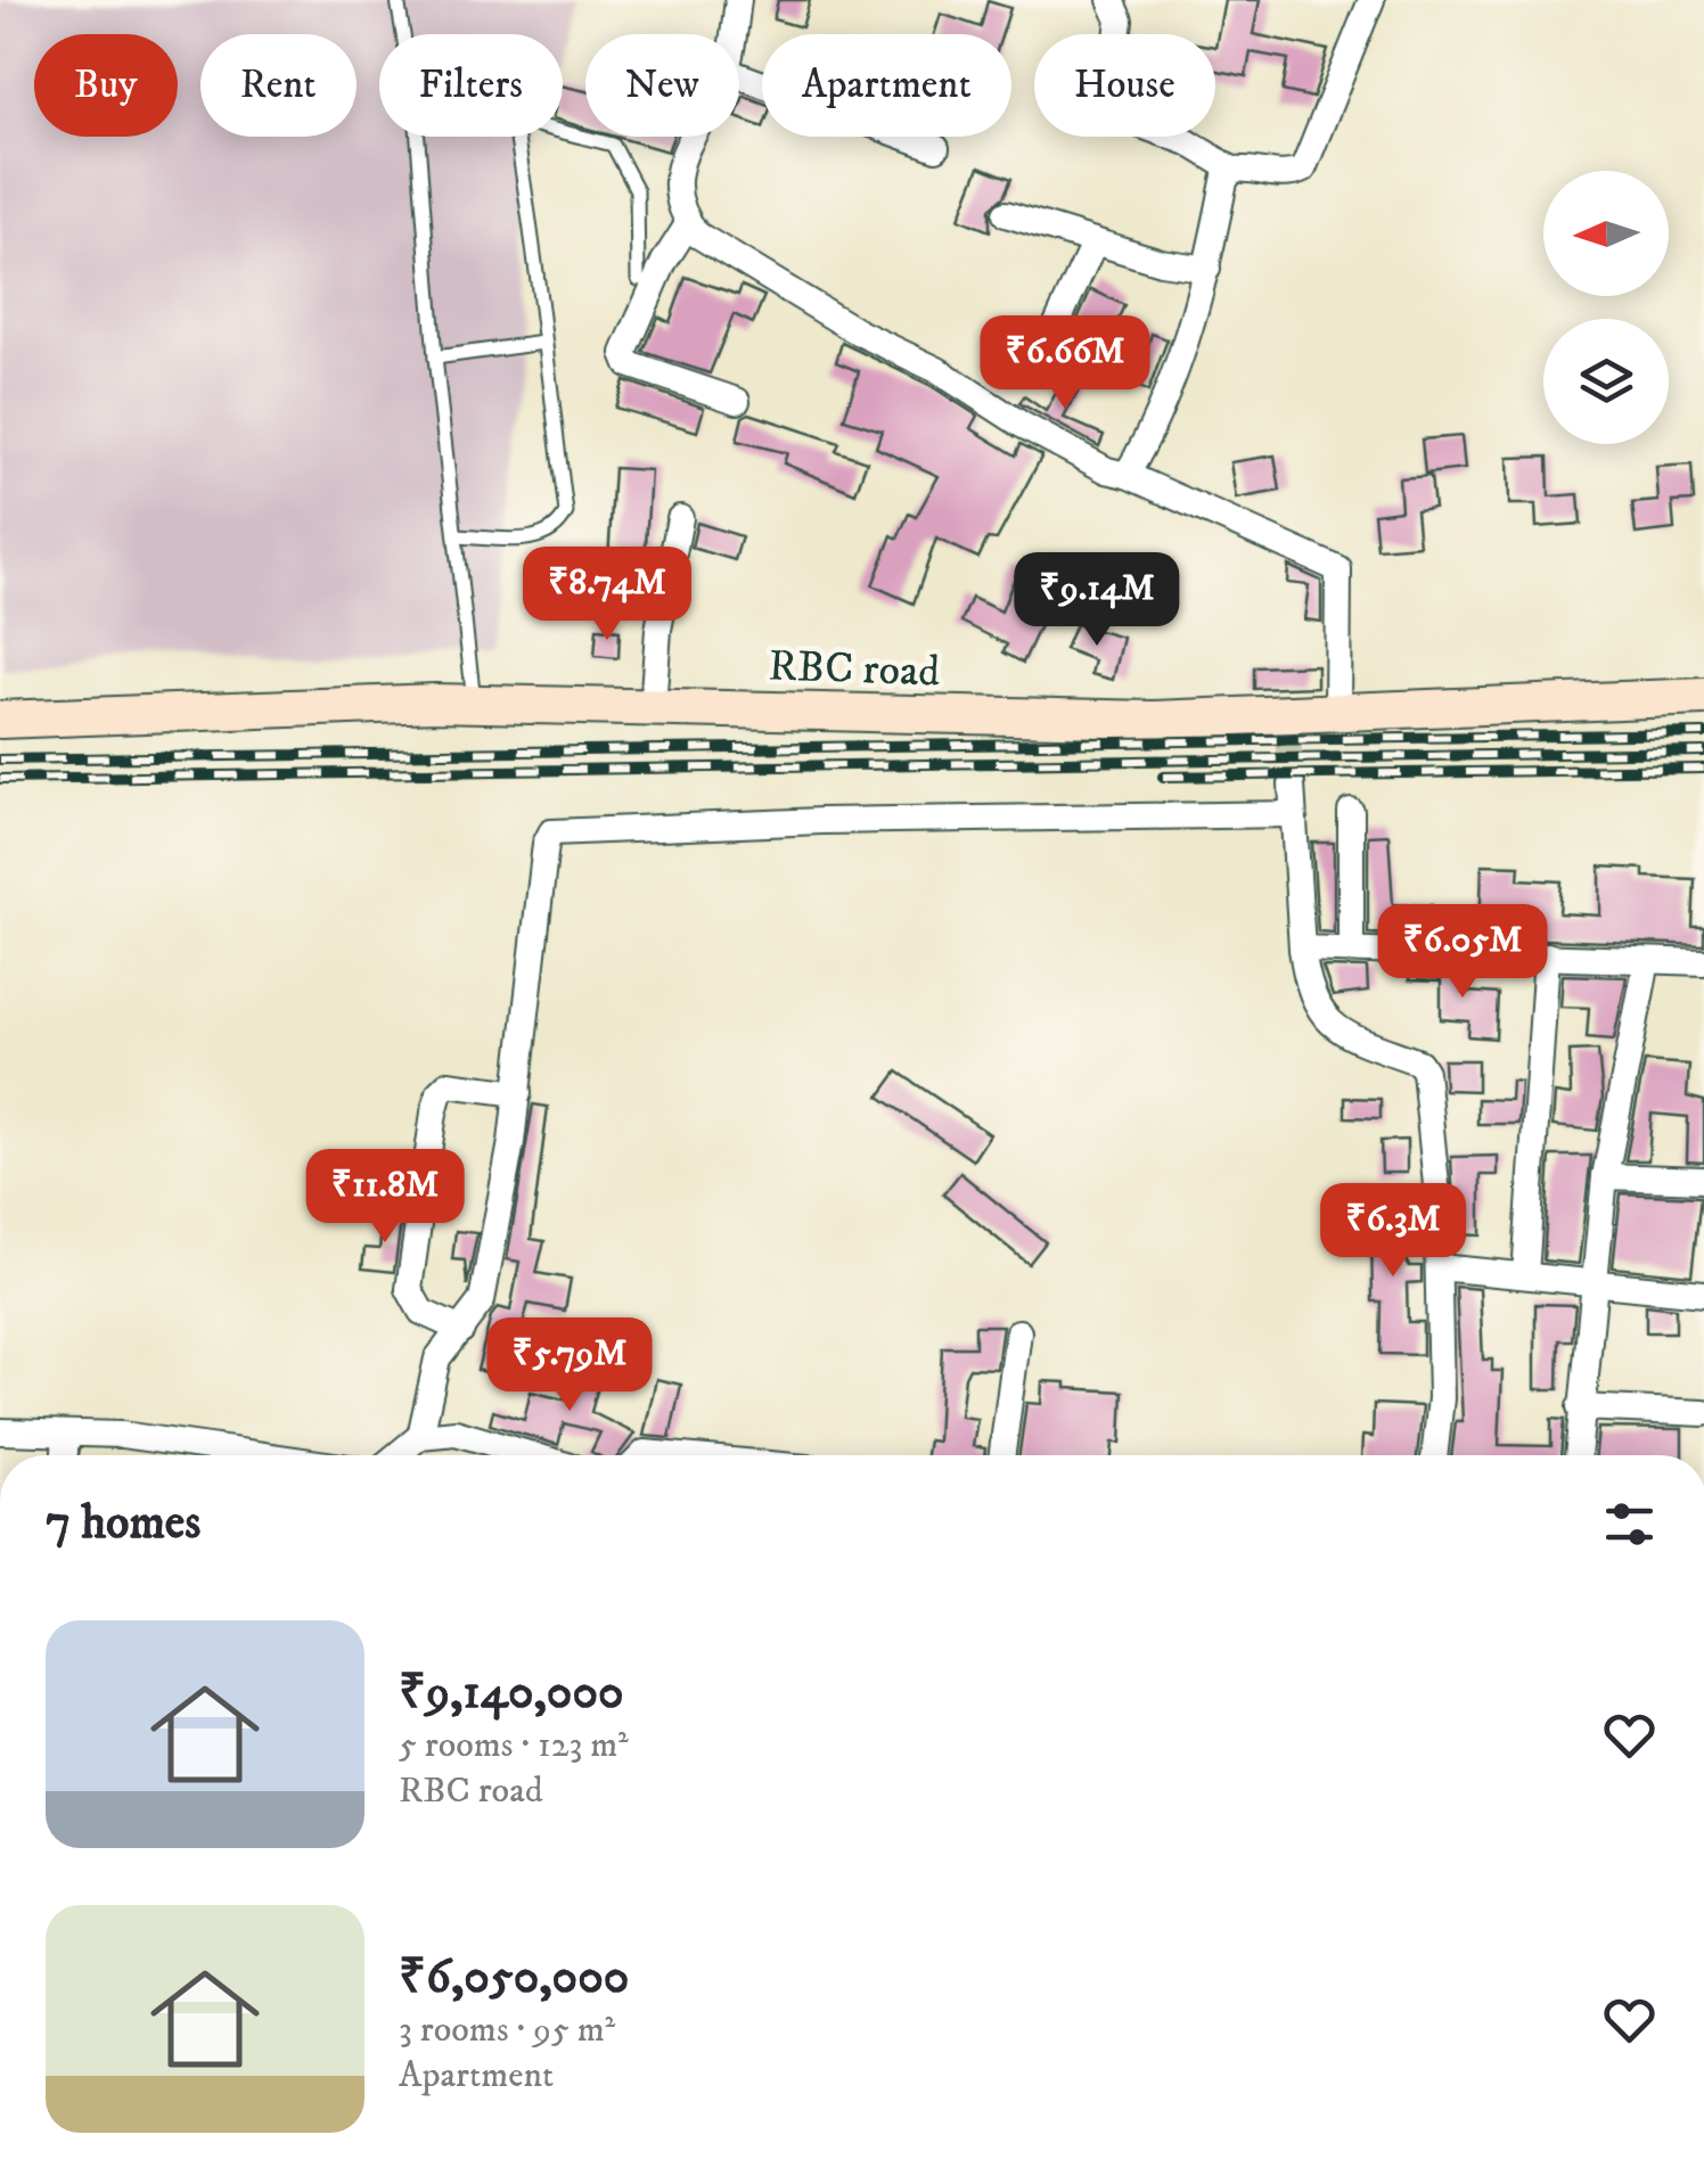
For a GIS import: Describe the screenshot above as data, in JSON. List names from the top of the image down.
{
  "streets": {
    "street": ["RBC road"]
  },
  "north": "left",
  "page": {
    "chip": [
      "Buy",
      "Rent",
      "Filters",
      "New",
      "Apartment",
      "House"
    ],
    "price": [
      "₹6.66M",
      "₹8.74M",
      "₹9.14M",
      "₹6.05M",
      "₹11.8M",
      "₹6.3M",
      "₹5.79M"
    ],
    "heading": "7 homes",
    "list": [
      {
        "name": "₹9,140,000",
        "note": "5 rooms · 123 m² · RBC road"
      },
      {
        "name": "₹6,050,000",
        "note": "3 rooms · 95 m² · Apartment"
      }
    ]
  }
}
